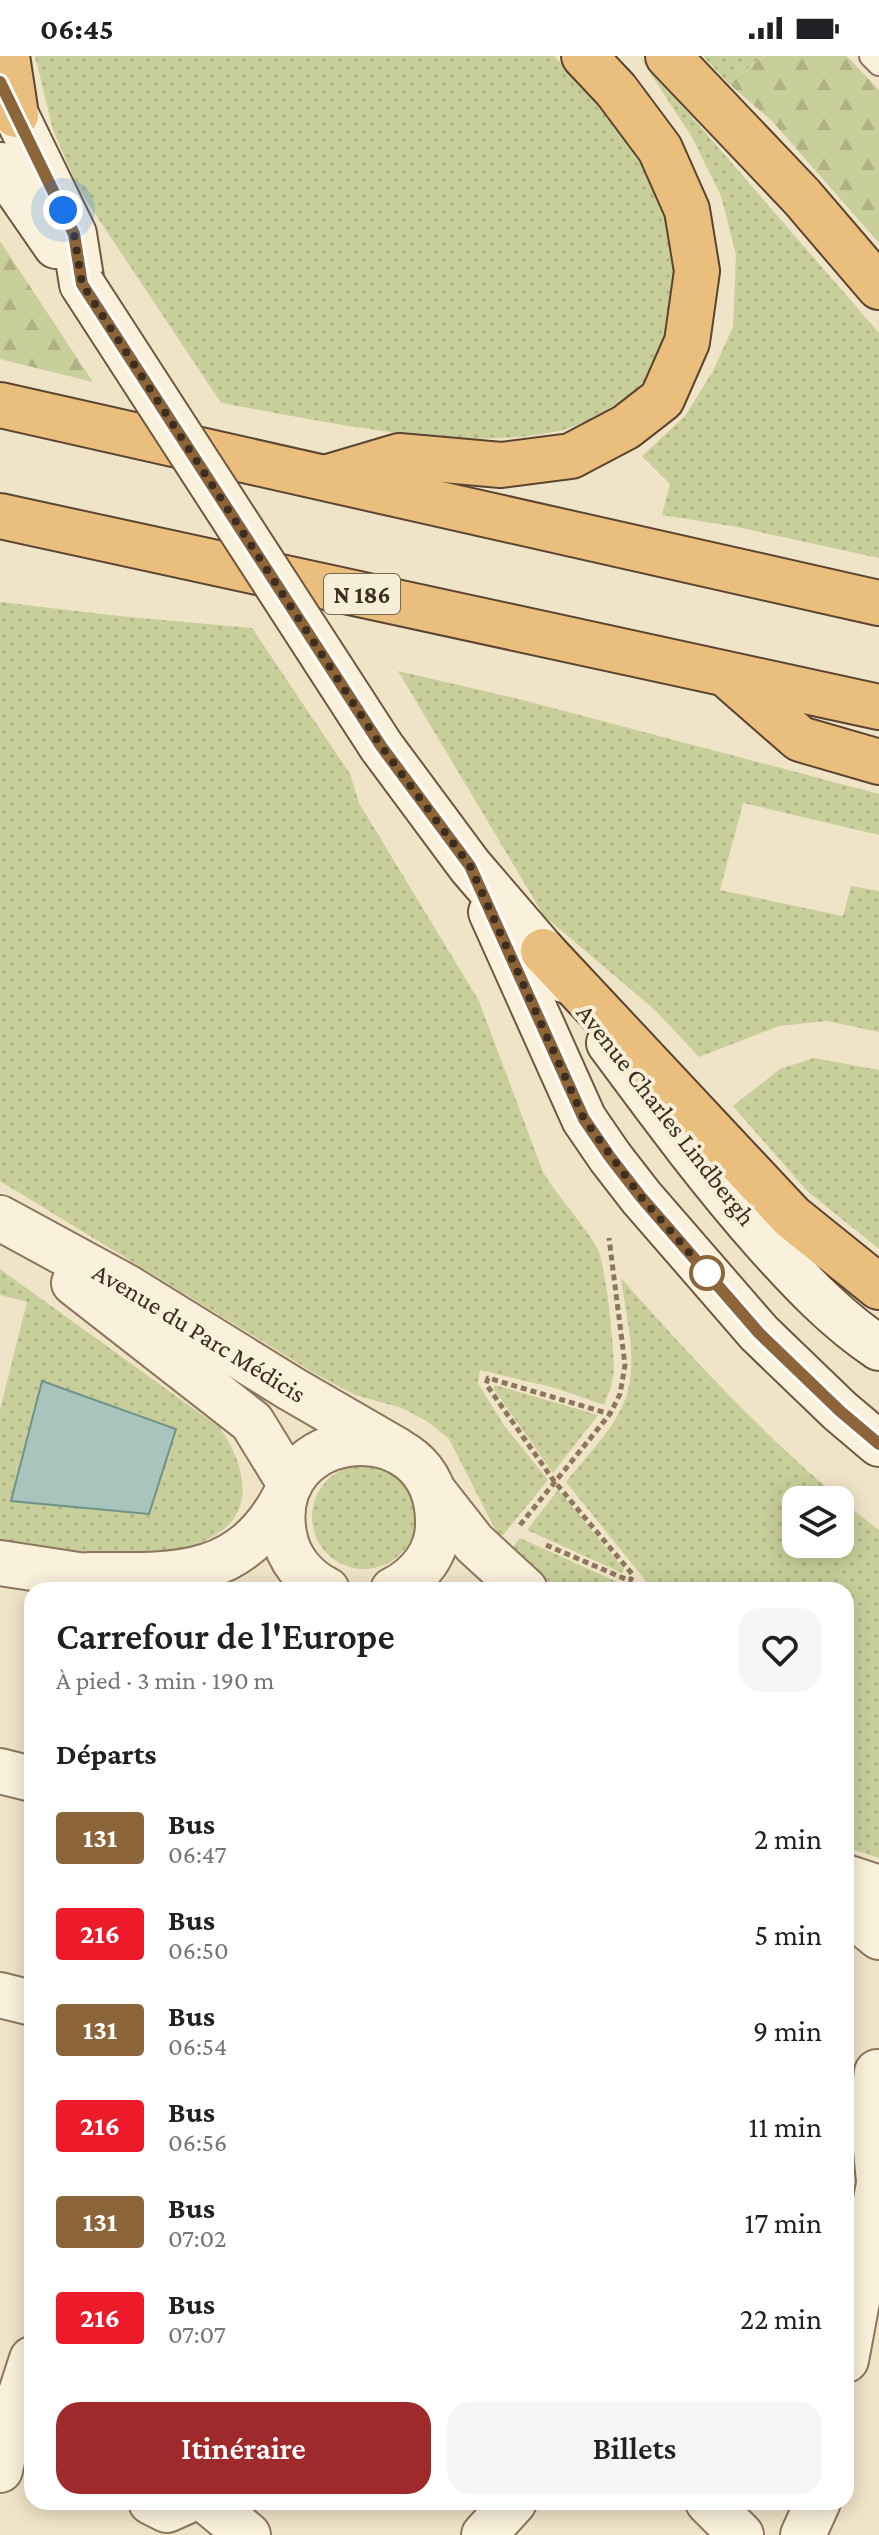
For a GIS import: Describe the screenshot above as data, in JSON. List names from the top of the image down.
{
  "streets": {
    "highway": ["N 186"],
    "street": ["Avenue Charles Lindbergh", "Avenue du Parc Médicis"]
  },
  "lines": ["bus line 131"],
  "page": {
    "status": "06:45",
    "heading": [
      ["Carrefour de l'Europe", "À pied · 3 min · 190 m"],
      "Départs"
    ],
    "list": [
      {
        "mark": "131",
        "name": "Bus",
        "note": "06:47",
        "value": "2 min"
      },
      {
        "mark": "216",
        "name": "Bus",
        "note": "06:50",
        "value": "5 min"
      },
      {
        "mark": "131",
        "name": "Bus",
        "note": "06:54",
        "value": "9 min"
      },
      {
        "mark": "216",
        "name": "Bus",
        "note": "06:56",
        "value": "11 min"
      },
      {
        "mark": "131",
        "name": "Bus",
        "note": "07:02",
        "value": "17 min"
      },
      {
        "mark": "216",
        "name": "Bus",
        "note": "07:07",
        "value": "22 min"
      }
    ],
    "buttons": ["Itinéraire", "Billets"]
  }
}
